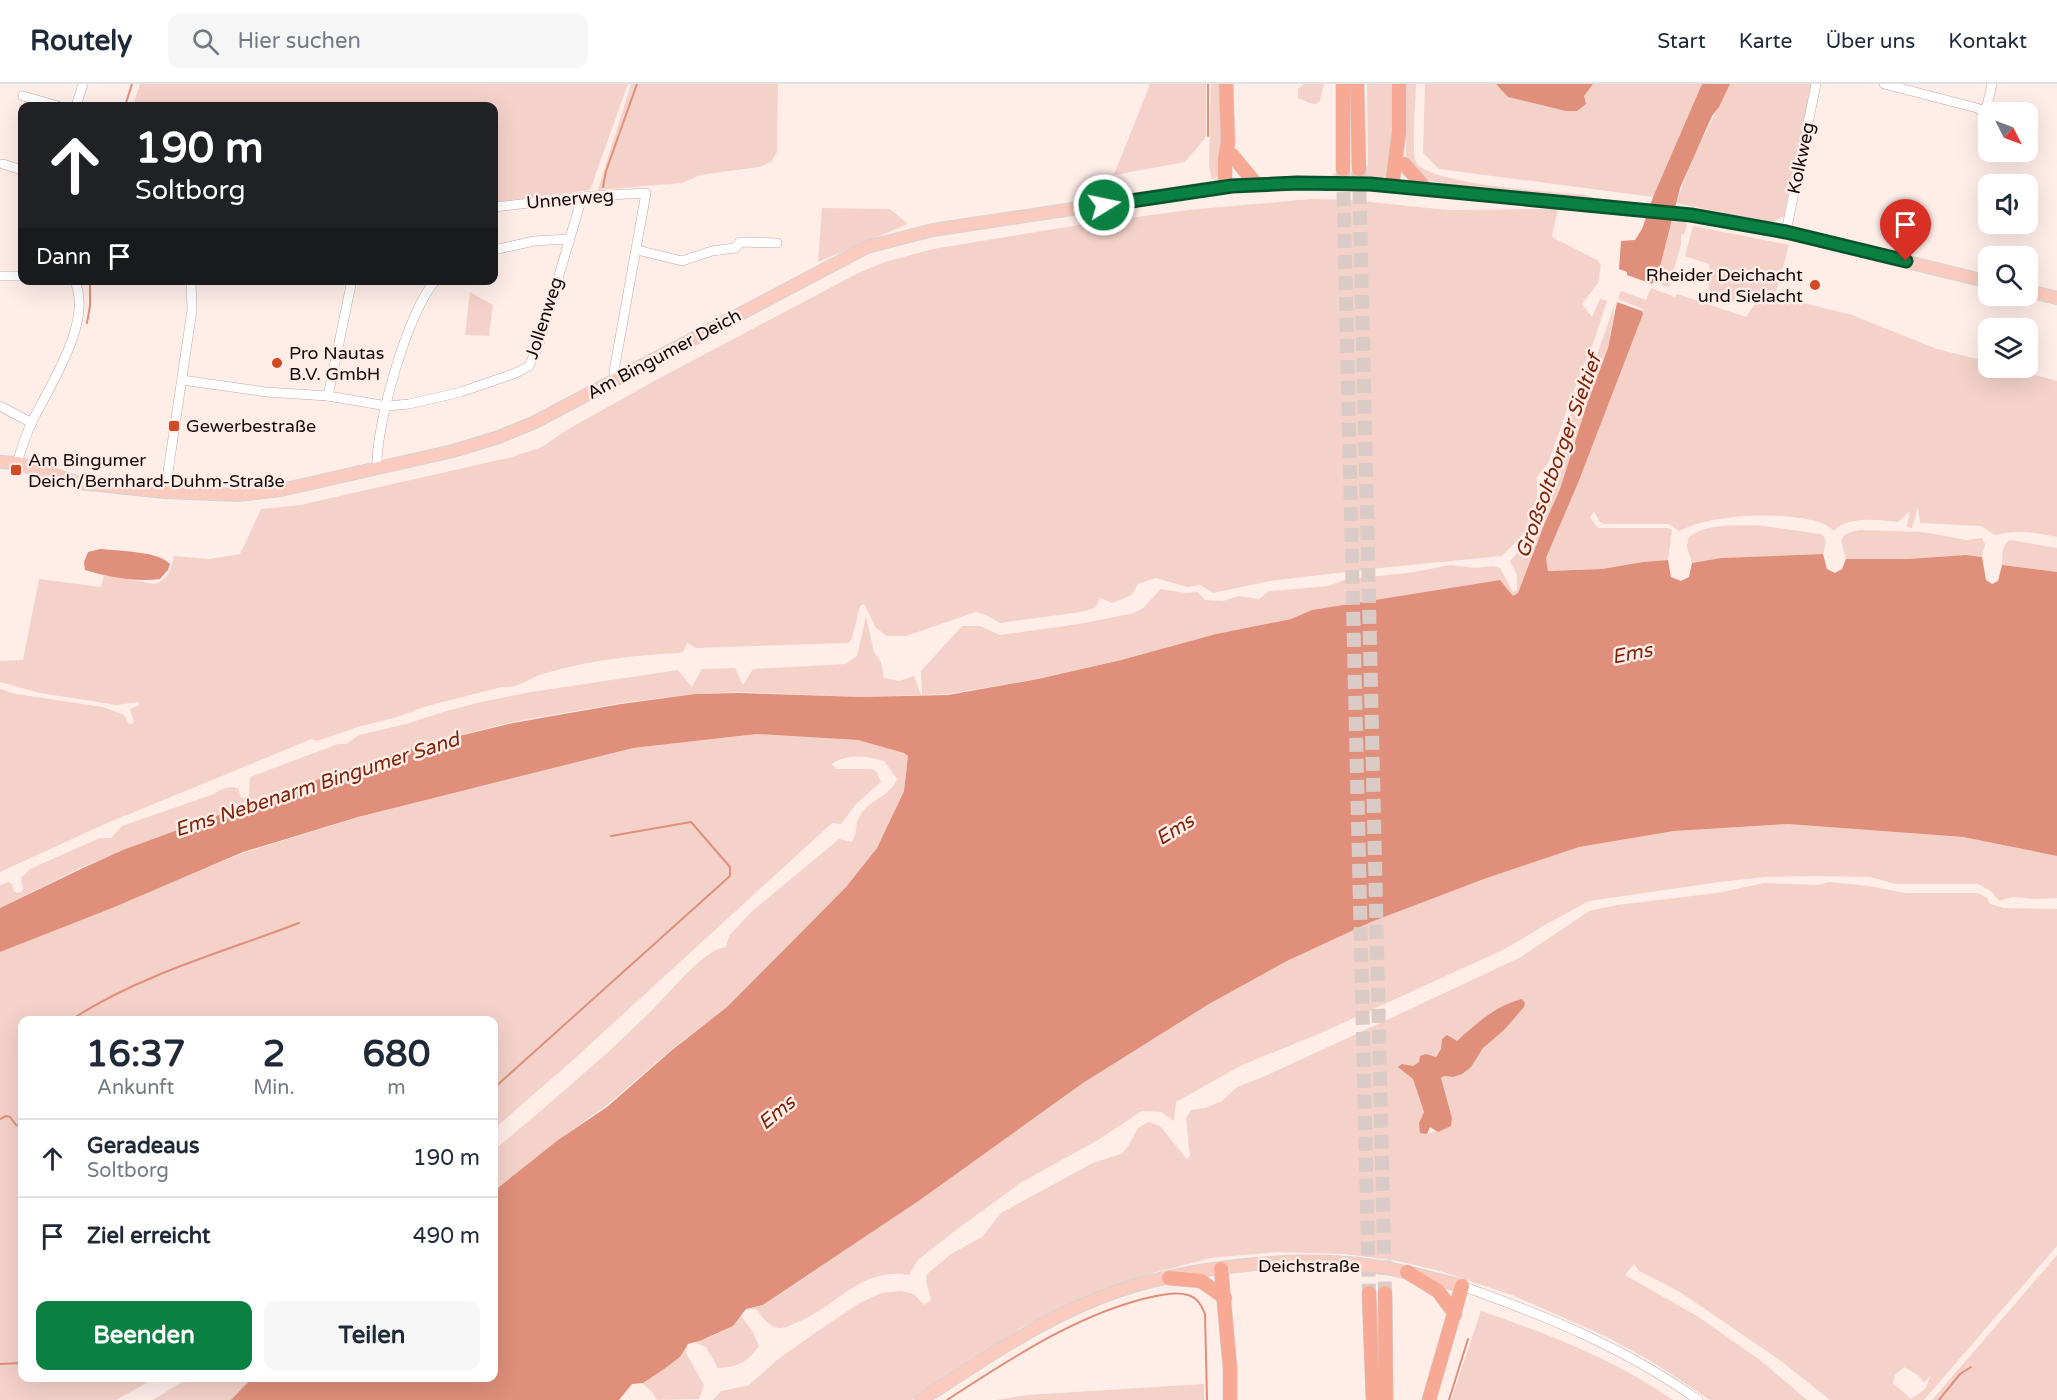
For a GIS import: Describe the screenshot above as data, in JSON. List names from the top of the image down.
{
  "streets": {
    "main road": ["Am Bingumer Deich", "Deichstraße"],
    "street": ["Kolkweg", "Unnerweg", "Jollenweg"]
  },
  "crossings": [
    ["Kolkweg", "Am Bingumer Deich"],
    ["Unnerweg", "Jollenweg"]
  ],
  "water": ["Großsoltborger Sieltief", "Ems", "Ems Nebenarm Bingumer Sand"],
  "places": {
    "other": ["Rheider Deichacht und Sielacht", "Pro Nautas B.V. GmbH"],
    "transit": ["Gewerbestraße", "Am Bingumer Deich/Bernhard-Duhm-Straße"]
  },
  "north": "bottom right",
  "page": {
    "header": "Routely",
    "search": "Hier suchen",
    "nav": [
      "Start",
      "Karte",
      "Über uns",
      "Kontakt"
    ],
    "turn": ["190 m", "Soltborg"],
    "then": "Dann",
    "eta": [
      "16:37",
      "Ankunft",
      "2",
      "Min.",
      "680",
      "m"
    ],
    "list": [
      {
        "name": "Geradeaus",
        "note": "Soltborg",
        "value": "190 m"
      },
      {
        "name": "Ziel erreicht",
        "value": "490 m"
      }
    ],
    "buttons": ["Beenden", "Teilen"]
  }
}
